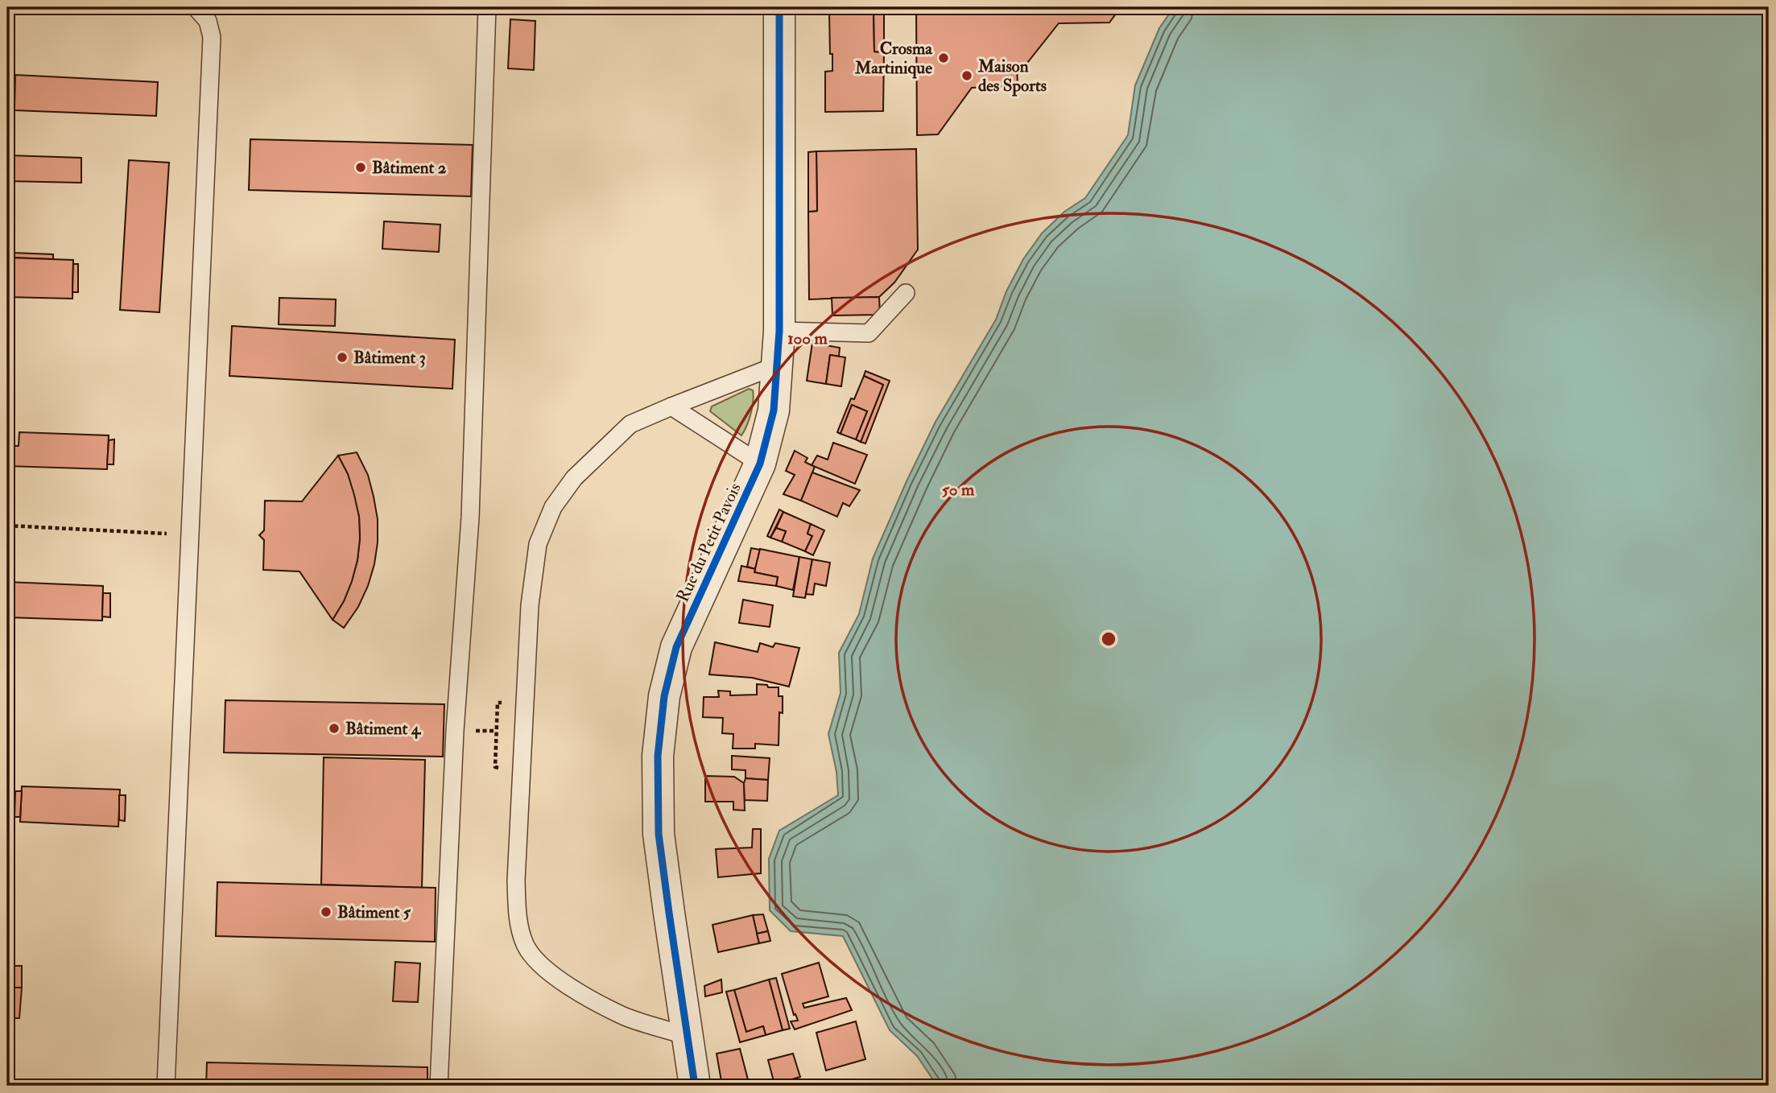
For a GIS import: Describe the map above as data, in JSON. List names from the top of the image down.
{
  "streets": {
    "street": ["Rue du Petit Pavois"]
  },
  "places": [
    "Crosma Martinique",
    "Maison des Sports",
    "Bâtiment 2",
    "Bâtiment 3",
    "Bâtiment 4",
    "Bâtiment 5"
  ],
  "rings": ["100 m", "50 m"]
}
